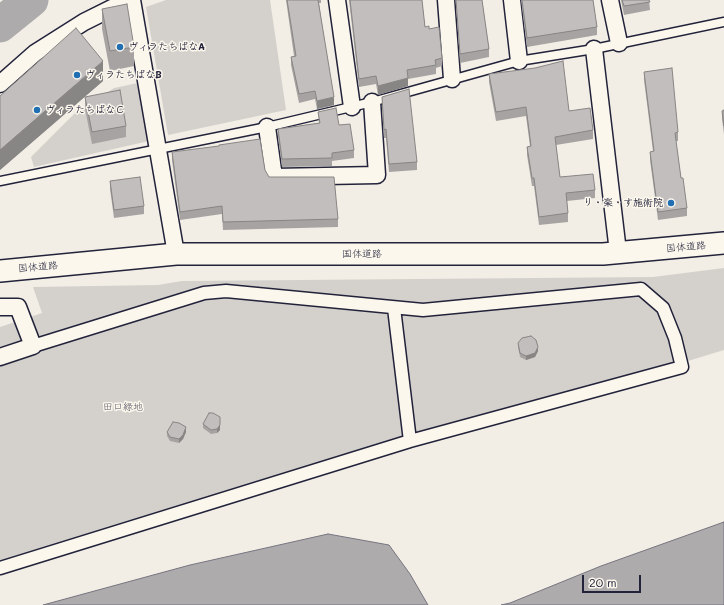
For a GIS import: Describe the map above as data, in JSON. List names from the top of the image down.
{
  "streets": {
    "street": ["国体道路"]
  },
  "parks": ["田口緑地"],
  "places": [
    "ヴィラたちばなA",
    "ヴィラたちばなB",
    "ヴィラたちばなＣ",
    "り・楽・す施術院"
  ],
  "scale_bar": "20 m"
}
